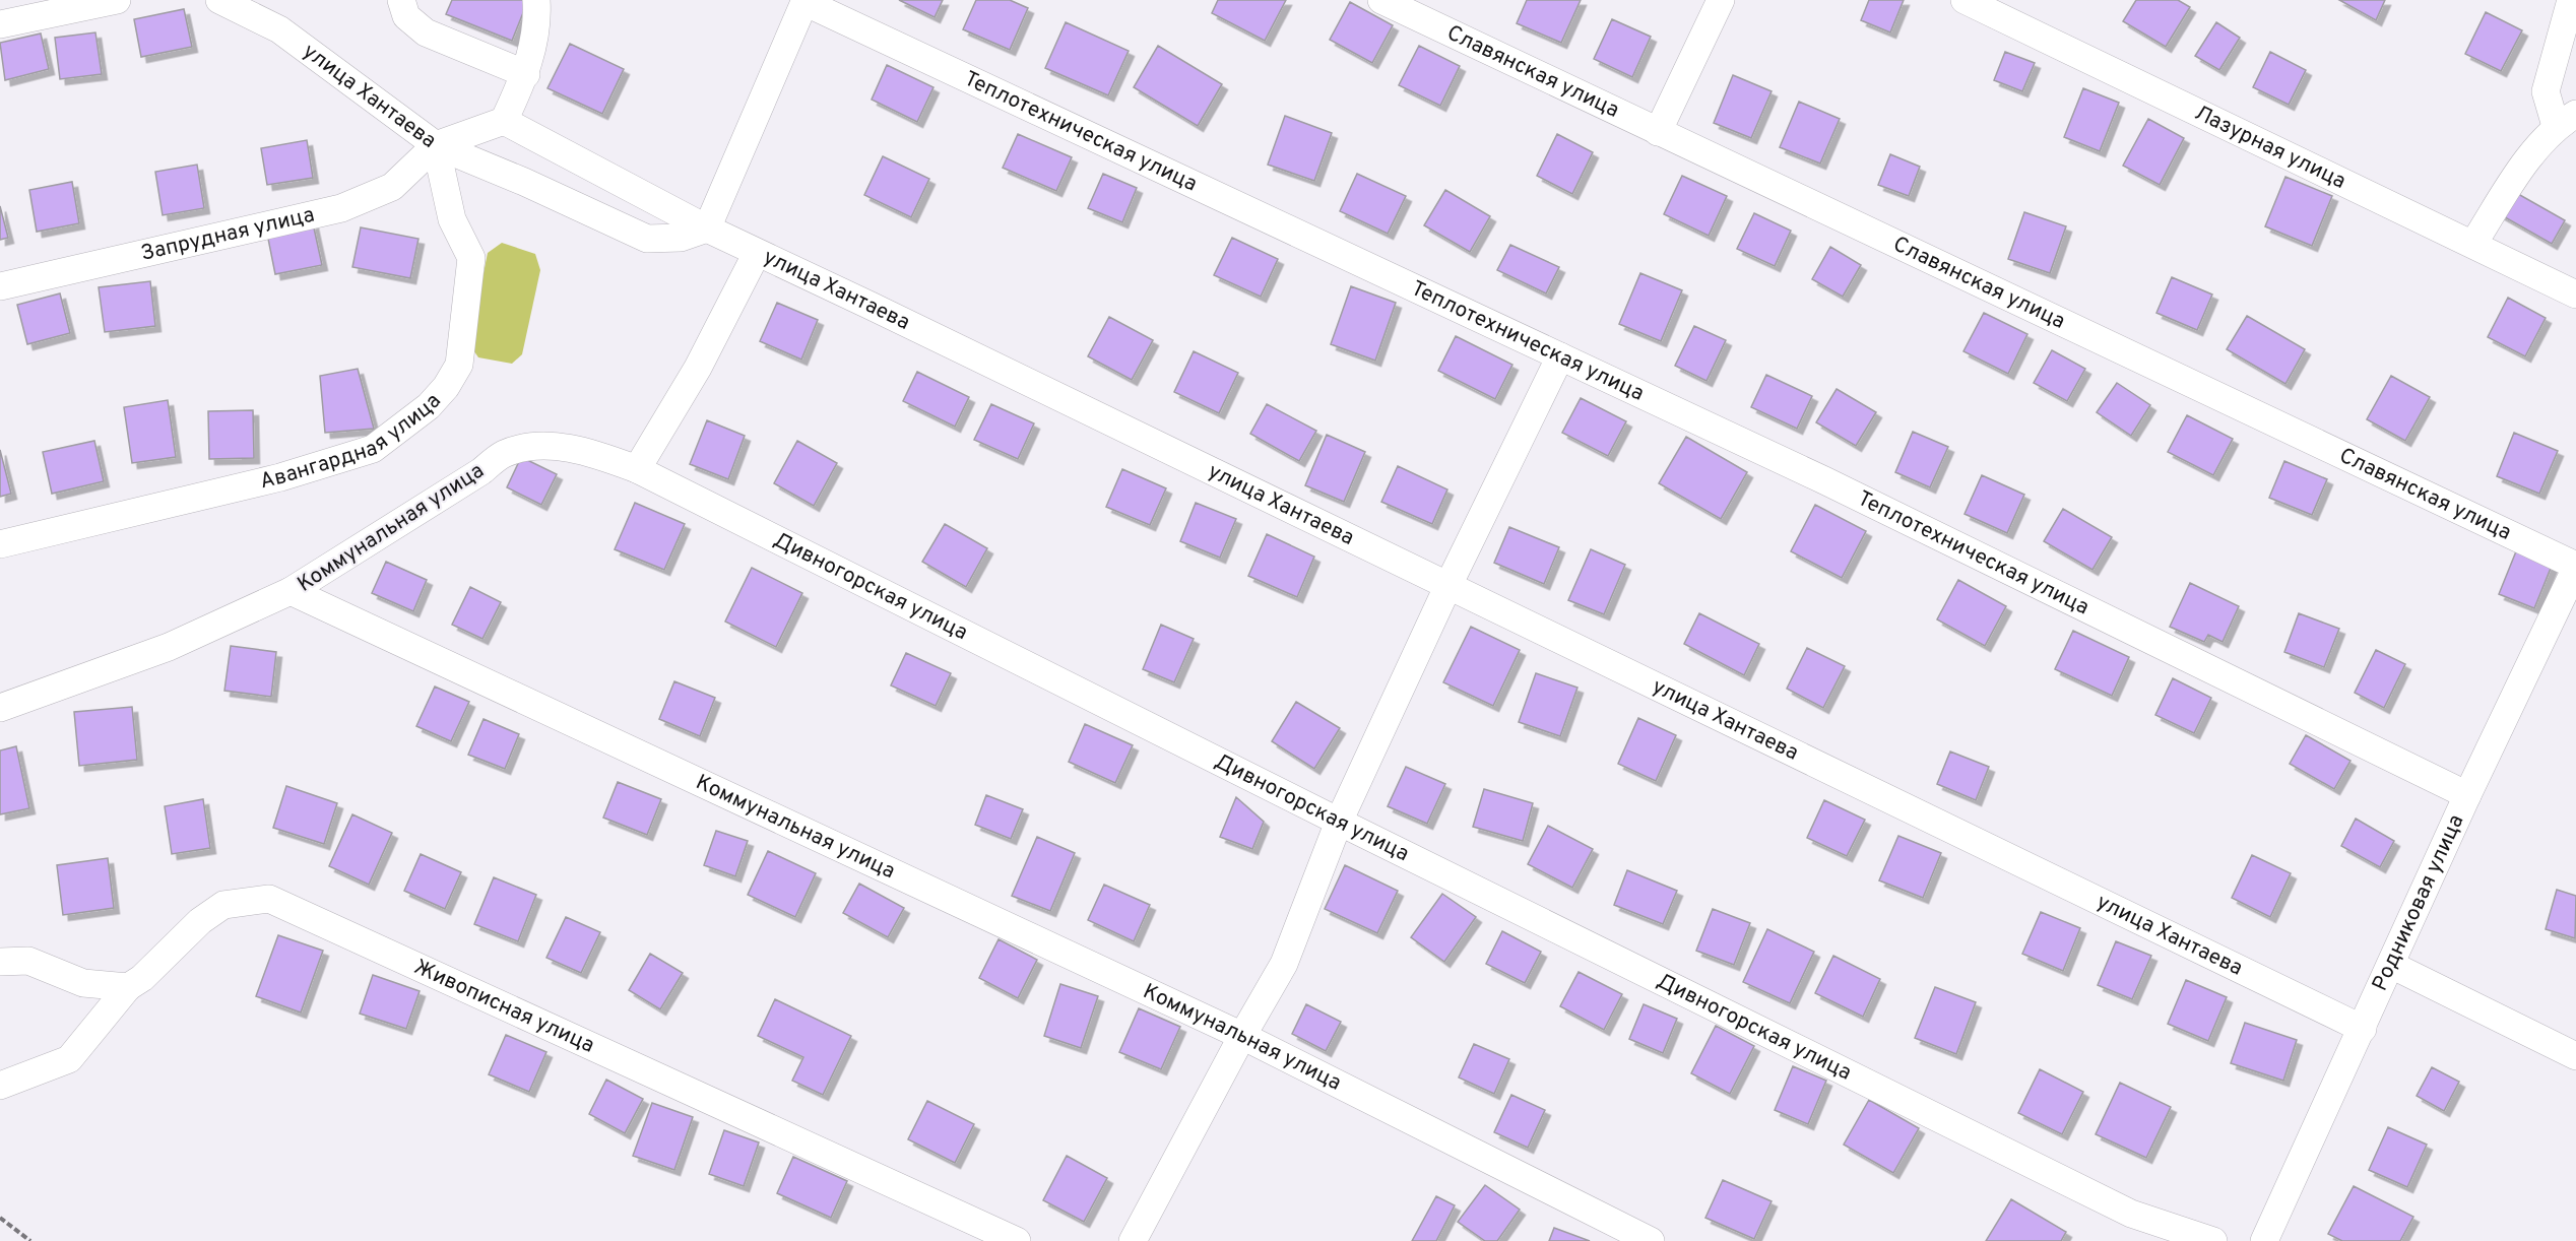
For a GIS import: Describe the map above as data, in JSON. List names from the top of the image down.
{
  "streets": {
    "street": [
      "Славянская улица",
      "улица Хантаева",
      "Теплотехническая улица",
      "Лазурная улица",
      "Запрудная улица",
      "Авангардная улица",
      "Коммунальная улица",
      "Дивногорская улица",
      "Родниковая улица",
      "Живописная улица"
    ]
  },
  "crossings": [
    ["Славянская улица", "Родниковая улица"],
    ["улица Хантаева", "Теплотехническая улица"],
    ["улица Хантаева", "Запрудная улица"],
    ["улица Хантаева", "Авангардная улица"],
    ["улица Хантаева", "Родниковая улица"],
    ["Теплотехническая улица", "Родниковая улица"],
    ["Запрудная улица", "Авангардная улица"],
    ["Коммунальная улица", "Дивногорская улица"]
  ]
}
